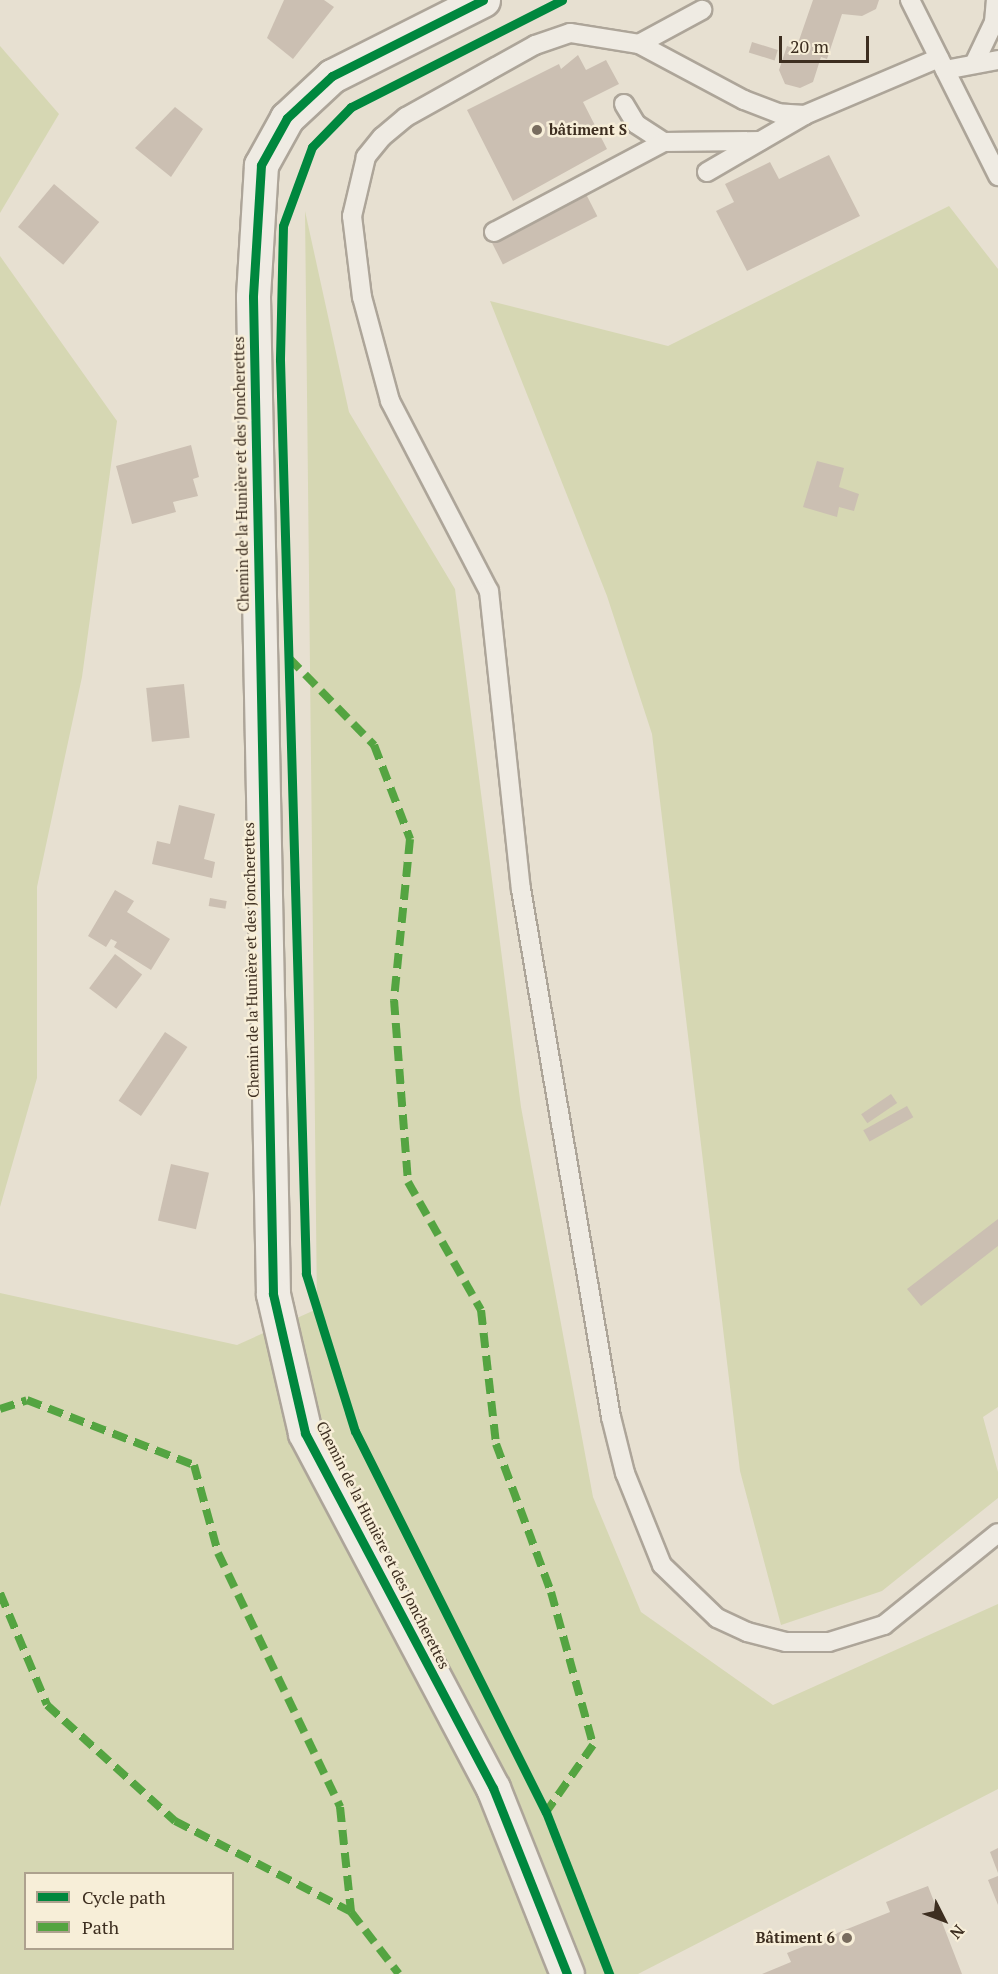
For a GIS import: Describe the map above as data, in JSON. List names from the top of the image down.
{
  "streets": {
    "street": ["Chemin de la Hunière et des Joncherettes"]
  },
  "places": ["bâtiment S", "Bâtiment 6"],
  "legend": ["Cycle path", "Path"],
  "scale_bar": "20 m",
  "north": "bottom right"
}
